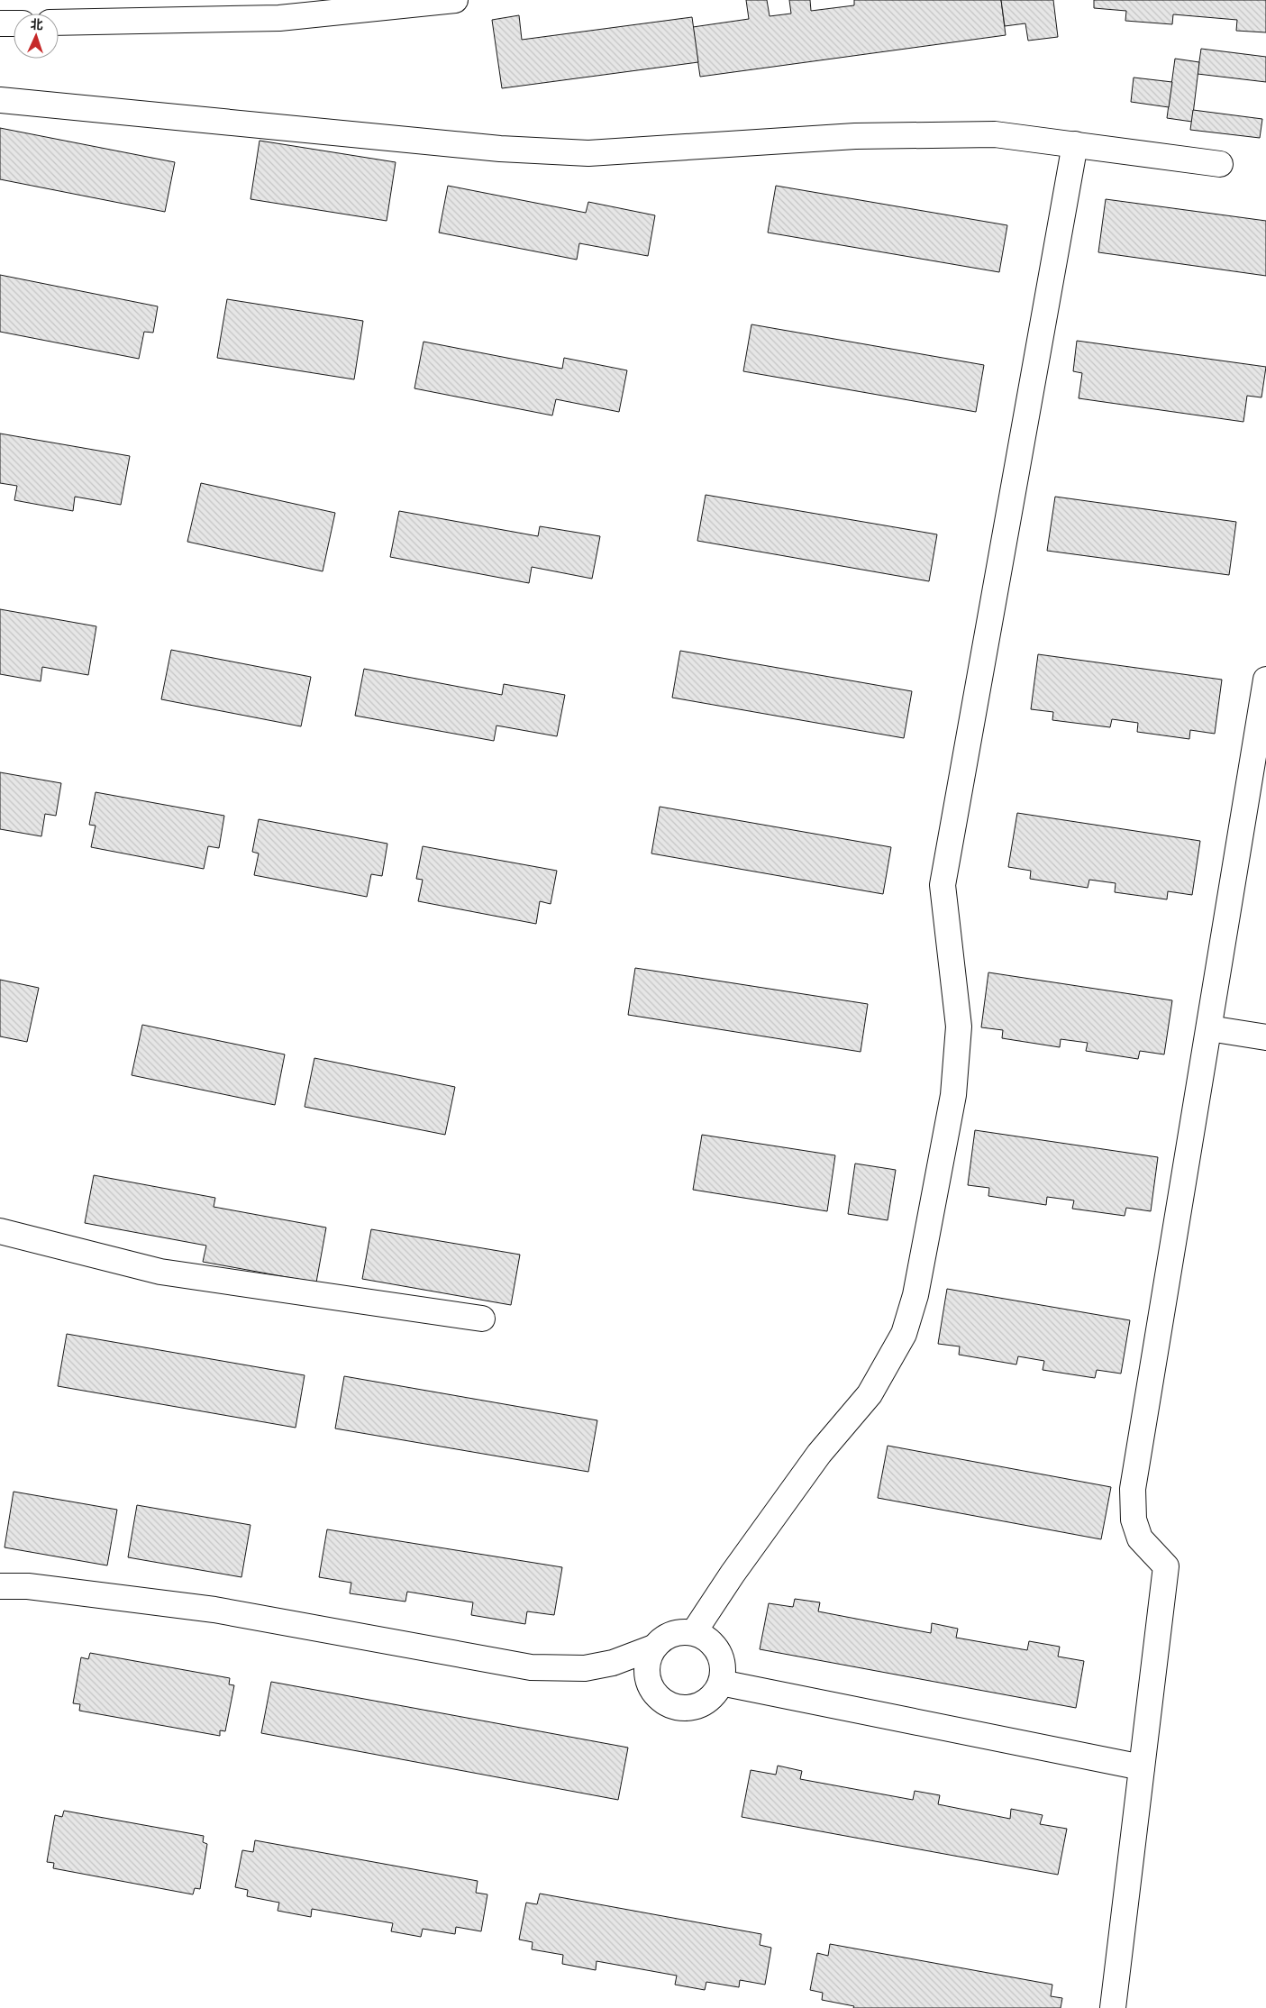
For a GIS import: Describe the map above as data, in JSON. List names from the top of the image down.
{
  "north": "top"
}
